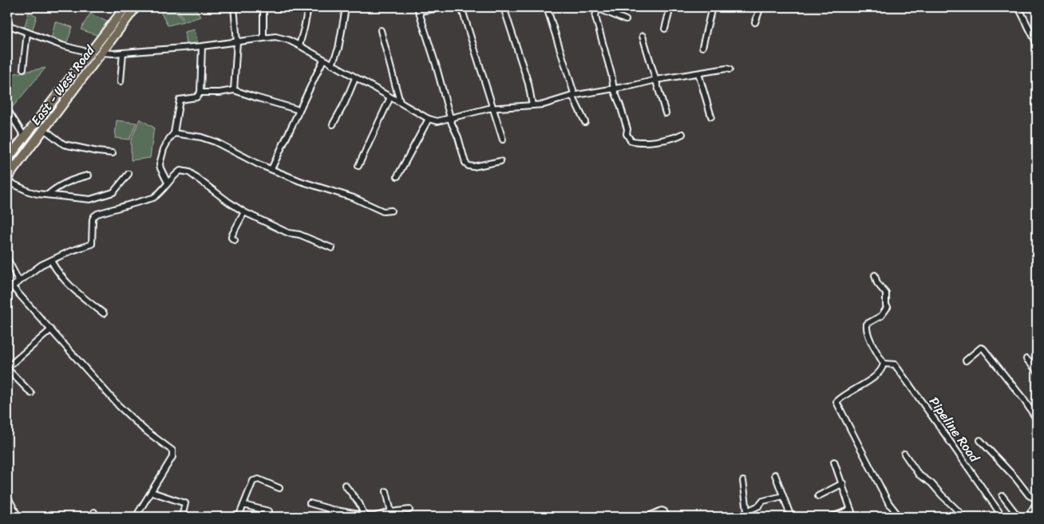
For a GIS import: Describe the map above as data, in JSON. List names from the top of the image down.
{
  "streets": {
    "main road": ["East - West Road"],
    "street": ["Pipeline Road"]
  }
}
